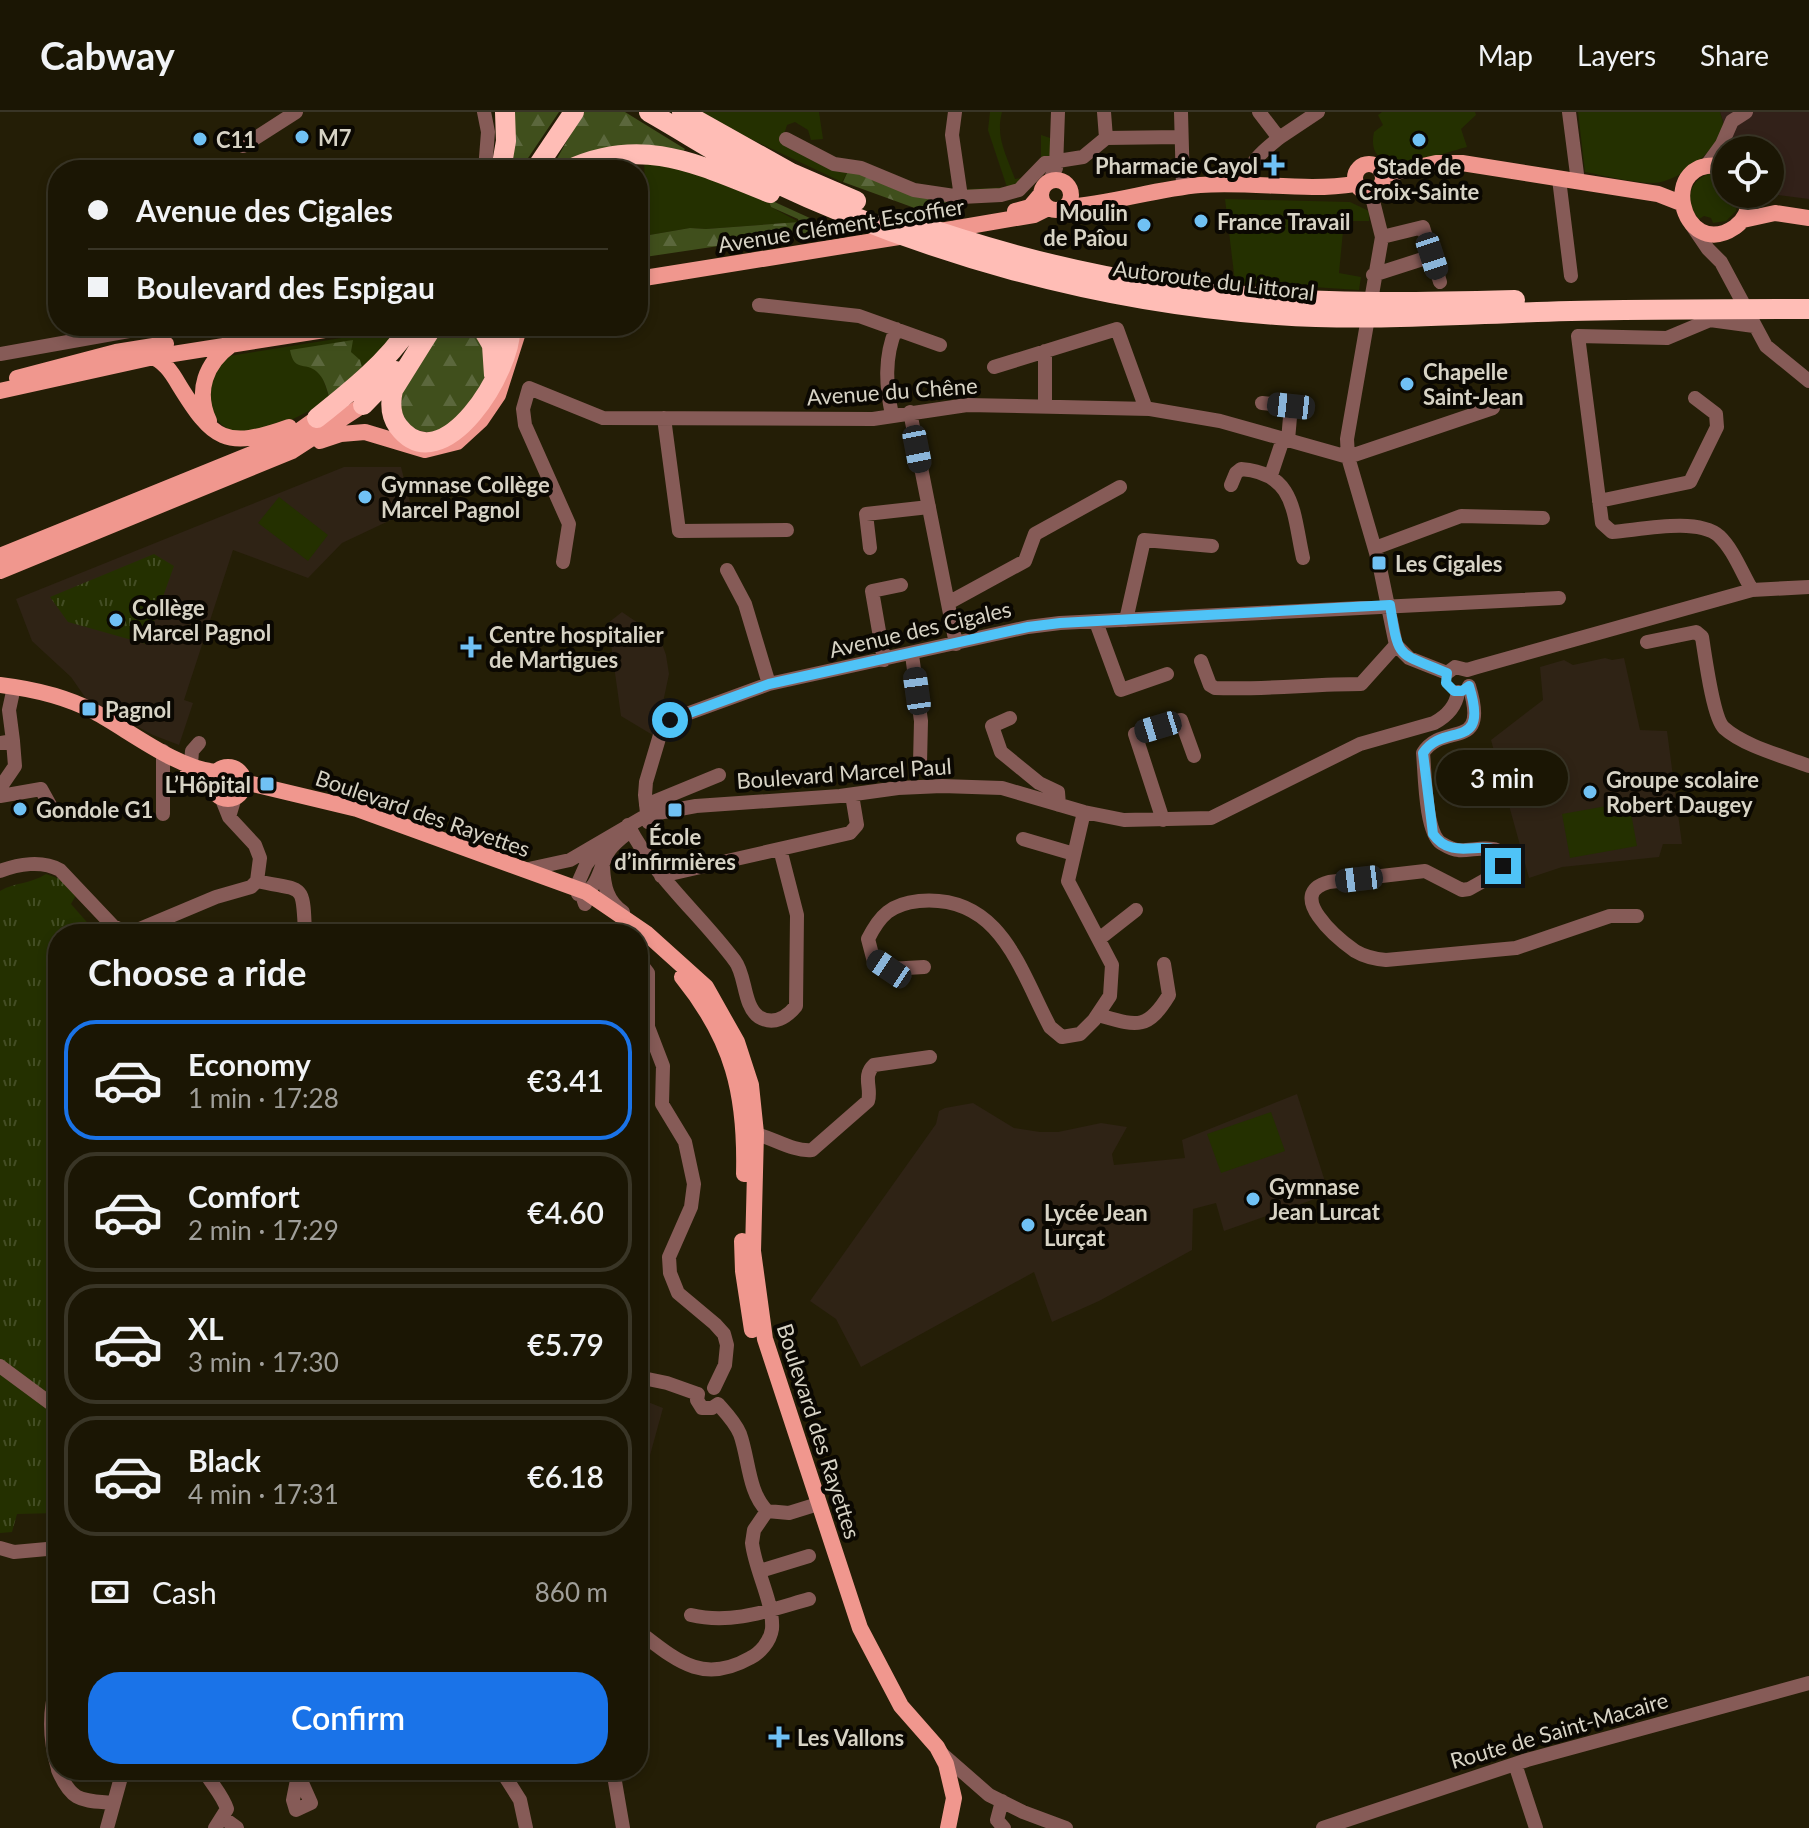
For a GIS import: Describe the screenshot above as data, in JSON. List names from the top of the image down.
{
  "streets": {
    "highway": ["Autoroute du Littoral"],
    "main road": ["Avenue Clément Escoffier", "Boulevard des Rayettes"],
    "street": [
      "Avenue du Chêne",
      "Avenue des Cigales",
      "Boulevard Marcel Paul",
      "Route de Saint-Macaire"
    ]
  },
  "crossings": [
    ["Avenue des Cigales", "Boulevard Marcel Paul"],
    ["Boulevard Marcel Paul", "Boulevard des Rayettes"]
  ],
  "places": {
    "other": [
      "M7",
      "C11",
      "Stade de Croix-Sainte",
      "France Travail",
      "Moulin de Paîou",
      "Chapelle Saint-Jean",
      "Gymnase Collège Marcel Pagnol",
      "Collège Marcel Pagnol",
      "Groupe scolaire Robert Daugey",
      "Gondole G1",
      "Gymnase Jean Lurcat",
      "Lycée Jean Lurçat"
    ],
    "health": ["Pharmacie Cayol", "Centre hospitalier de Martigues", "Les Vallons"],
    "transit": [
      "Les Cigales",
      "Pagnol",
      "L’Hôpital",
      "École d’infirmières"
    ]
  },
  "page": {
    "header": "Cabway",
    "nav": ["Map", "Layers", "Share"],
    "banner": ["Avenue des Cigales", "Boulevard des Espigau"],
    "bubble": "3 min",
    "heading": "Choose a ride",
    "list": [
      {
        "name": "Economy",
        "note": "1 min · 17:28",
        "value": "€3.41"
      },
      {
        "name": "Comfort",
        "note": "2 min · 17:29",
        "value": "€4.60"
      },
      {
        "name": "XL",
        "note": "3 min · 17:30",
        "value": "€5.79"
      },
      {
        "name": "Black",
        "note": "4 min · 17:31",
        "value": "€6.18"
      }
    ],
    "pay": ["Cash", "860 m"],
    "buttons": "Confirm"
  }
}
